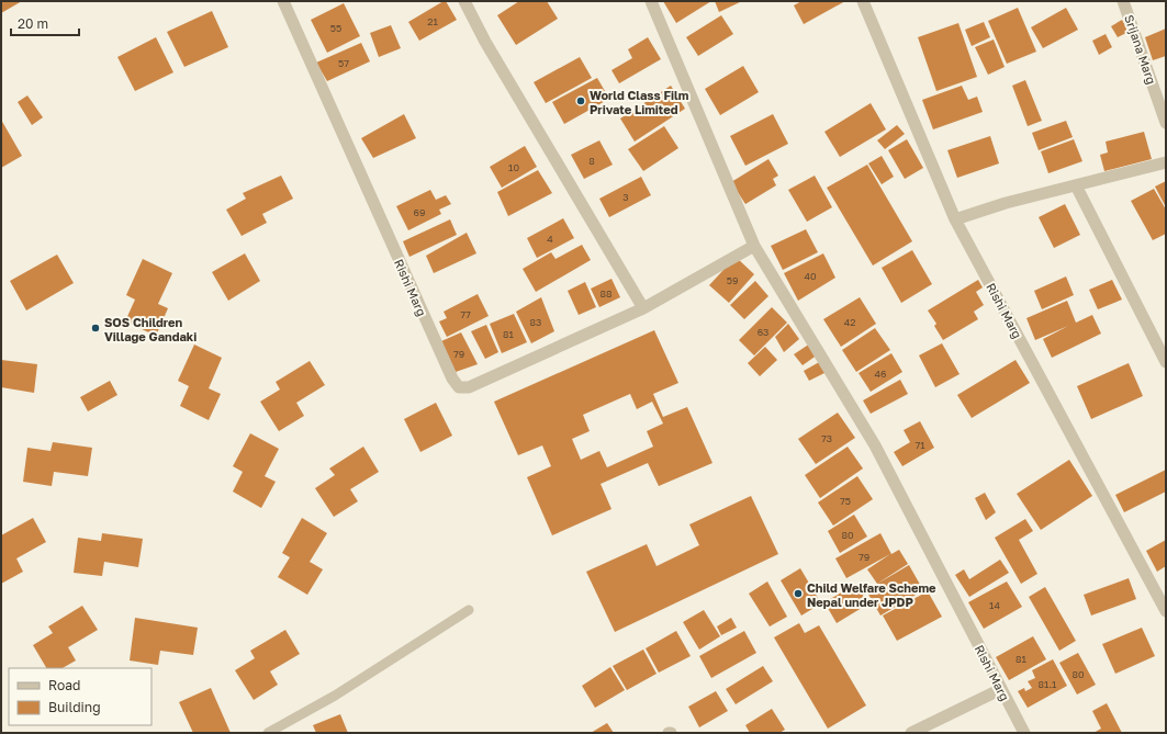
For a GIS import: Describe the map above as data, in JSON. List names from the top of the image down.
{
  "streets": {
    "street": ["Srijana Marg", "Rishi Marg"]
  },
  "places": ["World Class Film Private Limited", "SOS Children Village Gandaki", "Child Welfare Scheme Nepal under JPDP"],
  "house_numbers": [
    "21",
    "55",
    "57",
    "8",
    "10",
    "3",
    "69",
    "4",
    "40",
    "59",
    "88",
    "77",
    "83",
    "42",
    "63",
    "81",
    "79",
    "46",
    "73",
    "71",
    "75",
    "80",
    "79",
    "14",
    "81",
    "80",
    "81.1"
  ],
  "legend": ["Road", "Building"],
  "scale_bar": "20 m"
}
